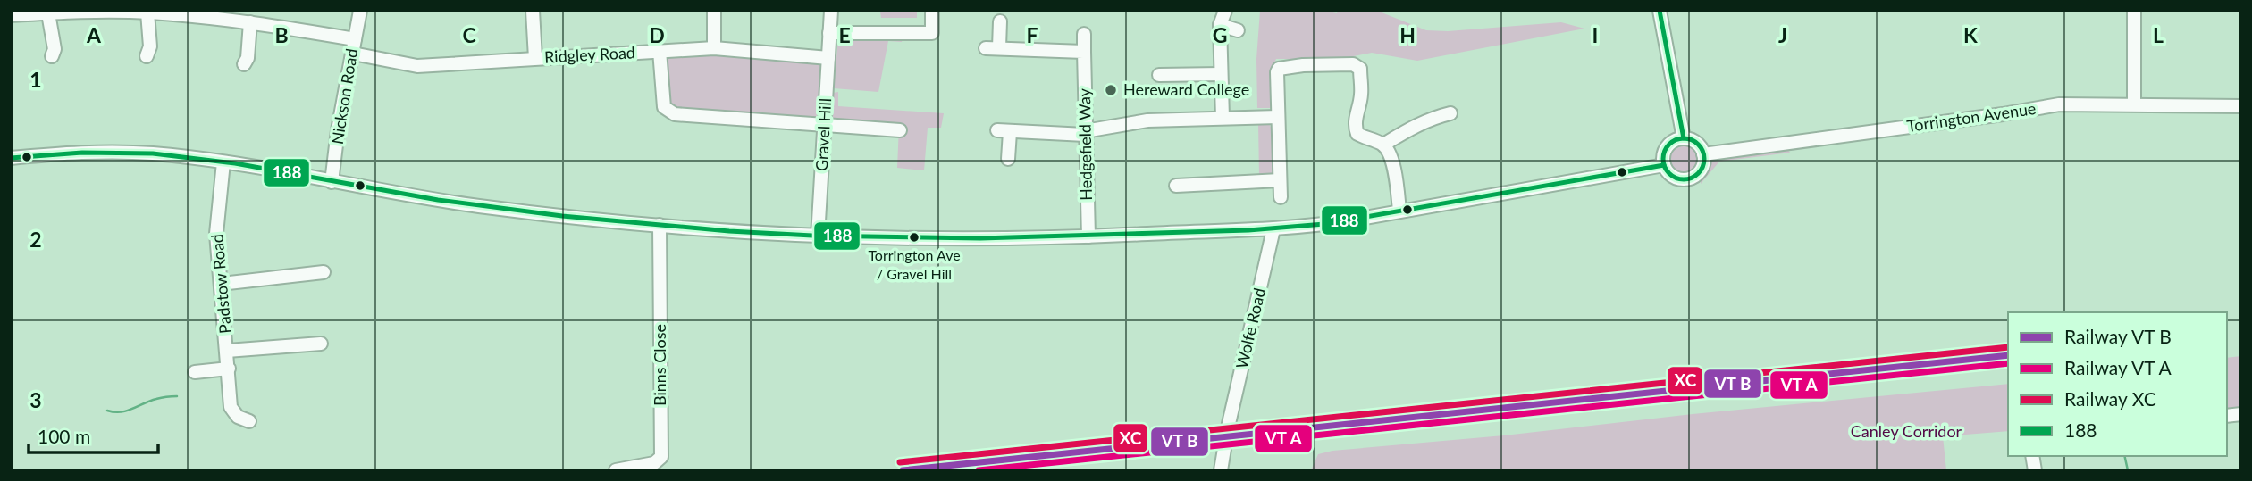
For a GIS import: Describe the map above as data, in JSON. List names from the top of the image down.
{
  "streets": {
    "street": [
      "Ridgley Road",
      "Nickson Road",
      "Torrington Avenue",
      "Gravel Hill",
      "Hedgefield Way",
      "Padstow Road",
      "Wolfe Road",
      "Binns Close"
    ]
  },
  "crossings": [
    ["Ridgley Road", "Nickson Road"],
    ["Ridgley Road", "Gravel Hill"]
  ],
  "parks": ["Canley Corridor"],
  "places": ["Hereward College", "Torrington Ave / Gravel Hill"],
  "lines": ["transit line 188", "rail line XC"],
  "legend": [
    "Railway VT B",
    "Railway VT A",
    "Railway XC",
    "188"
  ],
  "scale_bar": "100 m",
  "grid": {
    "columns": [
      "A",
      "B",
      "C",
      "D",
      "E",
      "F",
      "G",
      "H",
      "I",
      "J",
      "K",
      "L"
    ],
    "rows": ["1", "2", "3"]
  }
}
